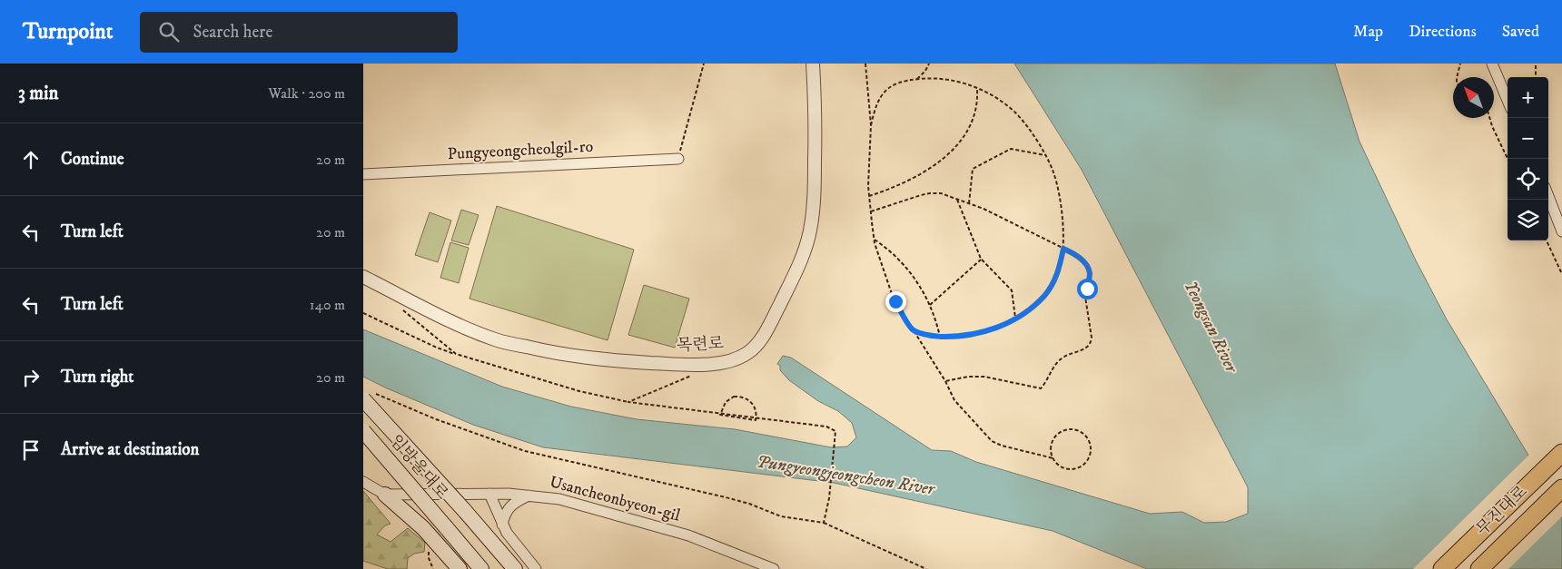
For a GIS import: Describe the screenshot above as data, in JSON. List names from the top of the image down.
{
  "streets": {
    "highway": ["무진대로"],
    "main road": ["임방울대로"],
    "street": ["Pungyeongcheolgil-ro", "목련로", "Usancheonbyeon-gil"]
  },
  "water": ["Yeongsan River", "Pungyeongjeongcheon River"],
  "north": "top left",
  "page": {
    "header": "Turnpoint",
    "search": "Search here",
    "nav": ["Map", "Directions", "Saved"],
    "heading": ["3 min", "Walk · 200 m"],
    "map_buttons": ["+", "−"],
    "list": [
      ["Continue", "20 m"],
      ["Turn left", "20 m"],
      ["Turn left", "140 m"],
      ["Turn right", "20 m"],
      "Arrive at destination"
    ]
  }
}
